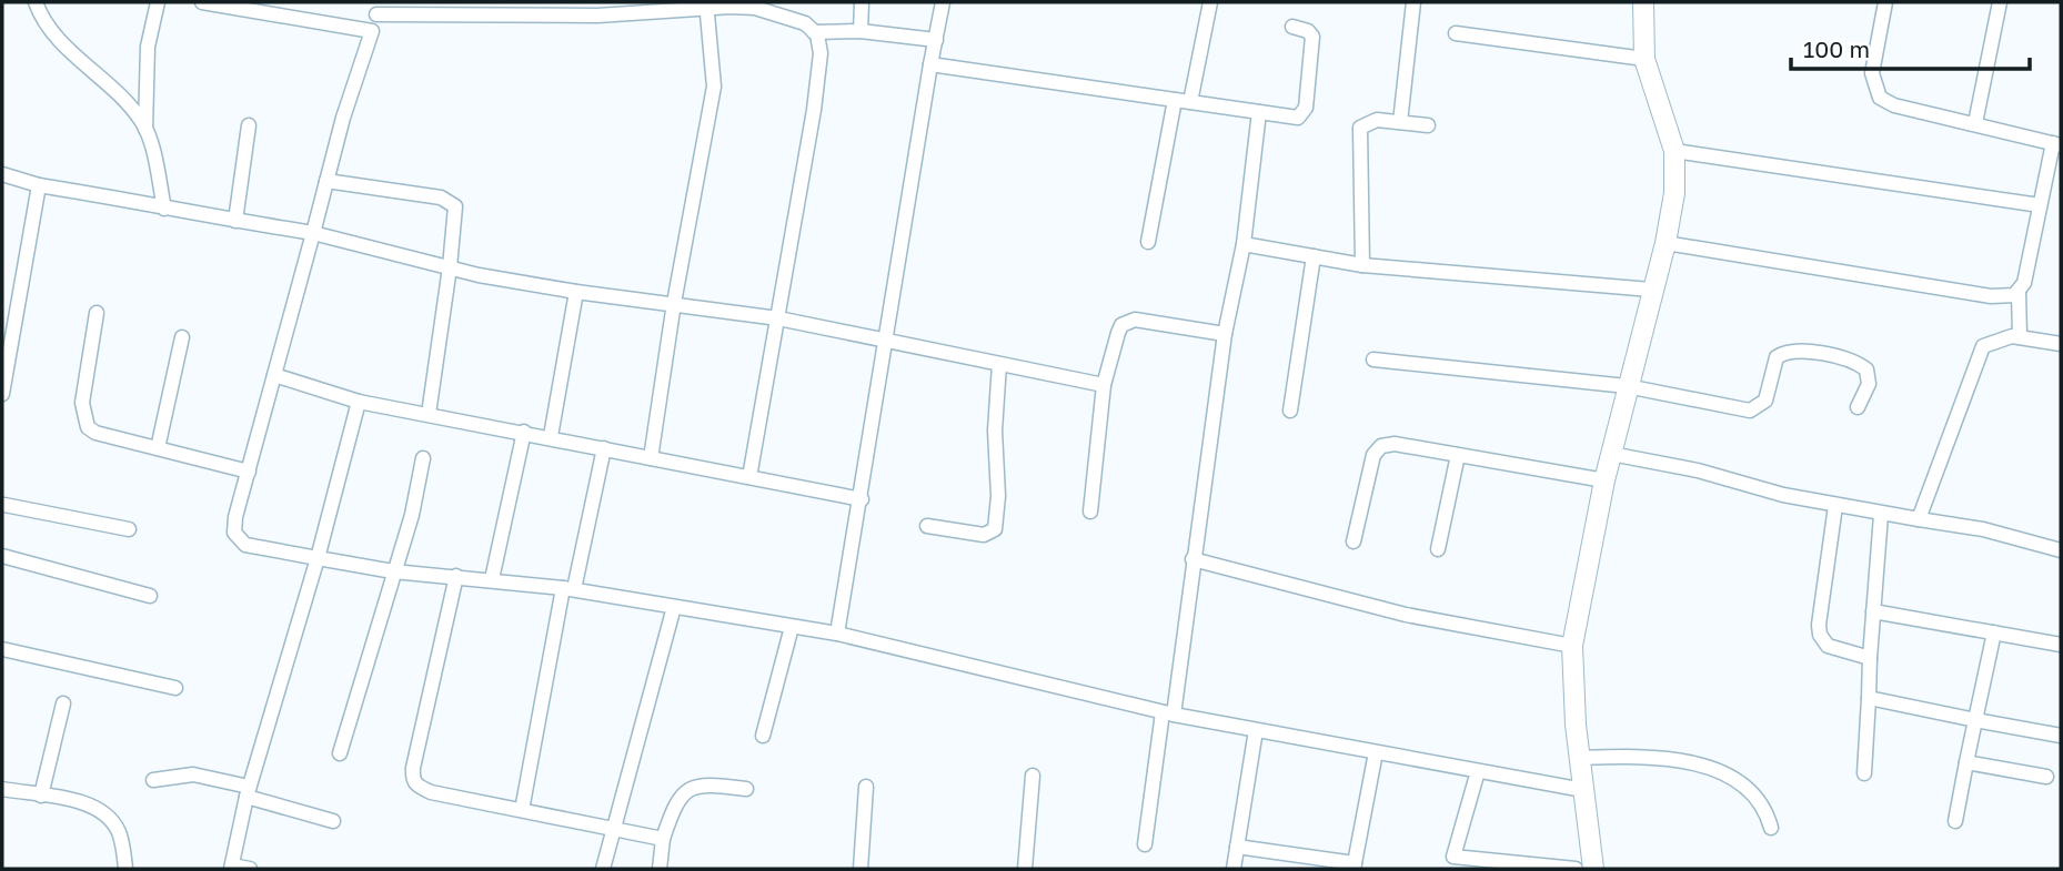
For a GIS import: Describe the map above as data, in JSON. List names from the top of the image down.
{
  "scale_bar": "100 m"
}
